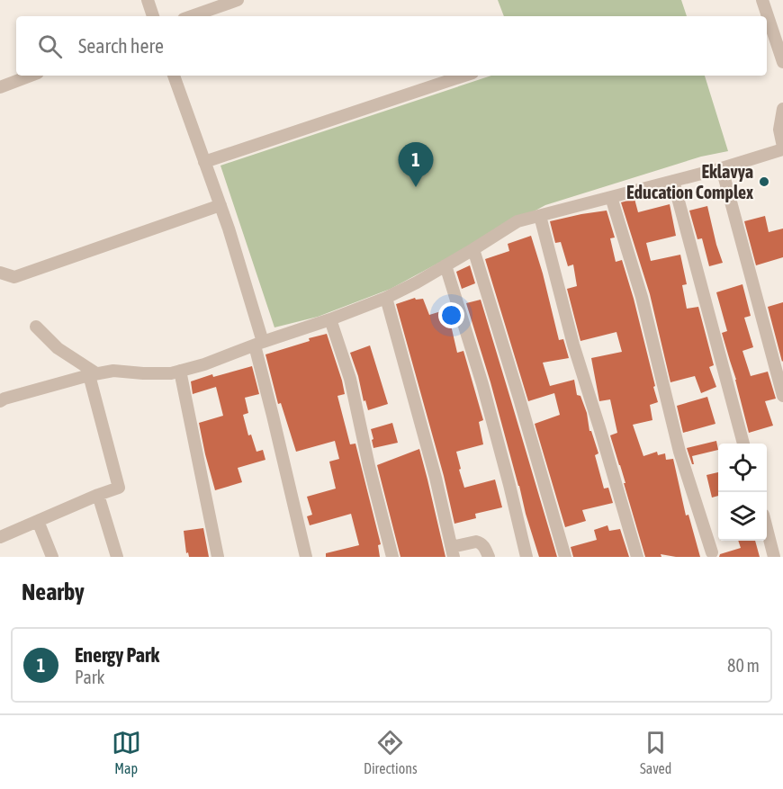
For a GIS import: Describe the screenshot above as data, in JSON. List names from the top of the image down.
{
  "places": ["Eklavya Education Complex"],
  "page": {
    "search": "Search here",
    "pins": "1",
    "heading": "Nearby",
    "list": [
      {
        "mark": "1",
        "name": "Energy Park",
        "note": "Park",
        "value": "80 m"
      }
    ],
    "nav": ["Map", "Directions", "Saved"]
  }
}
